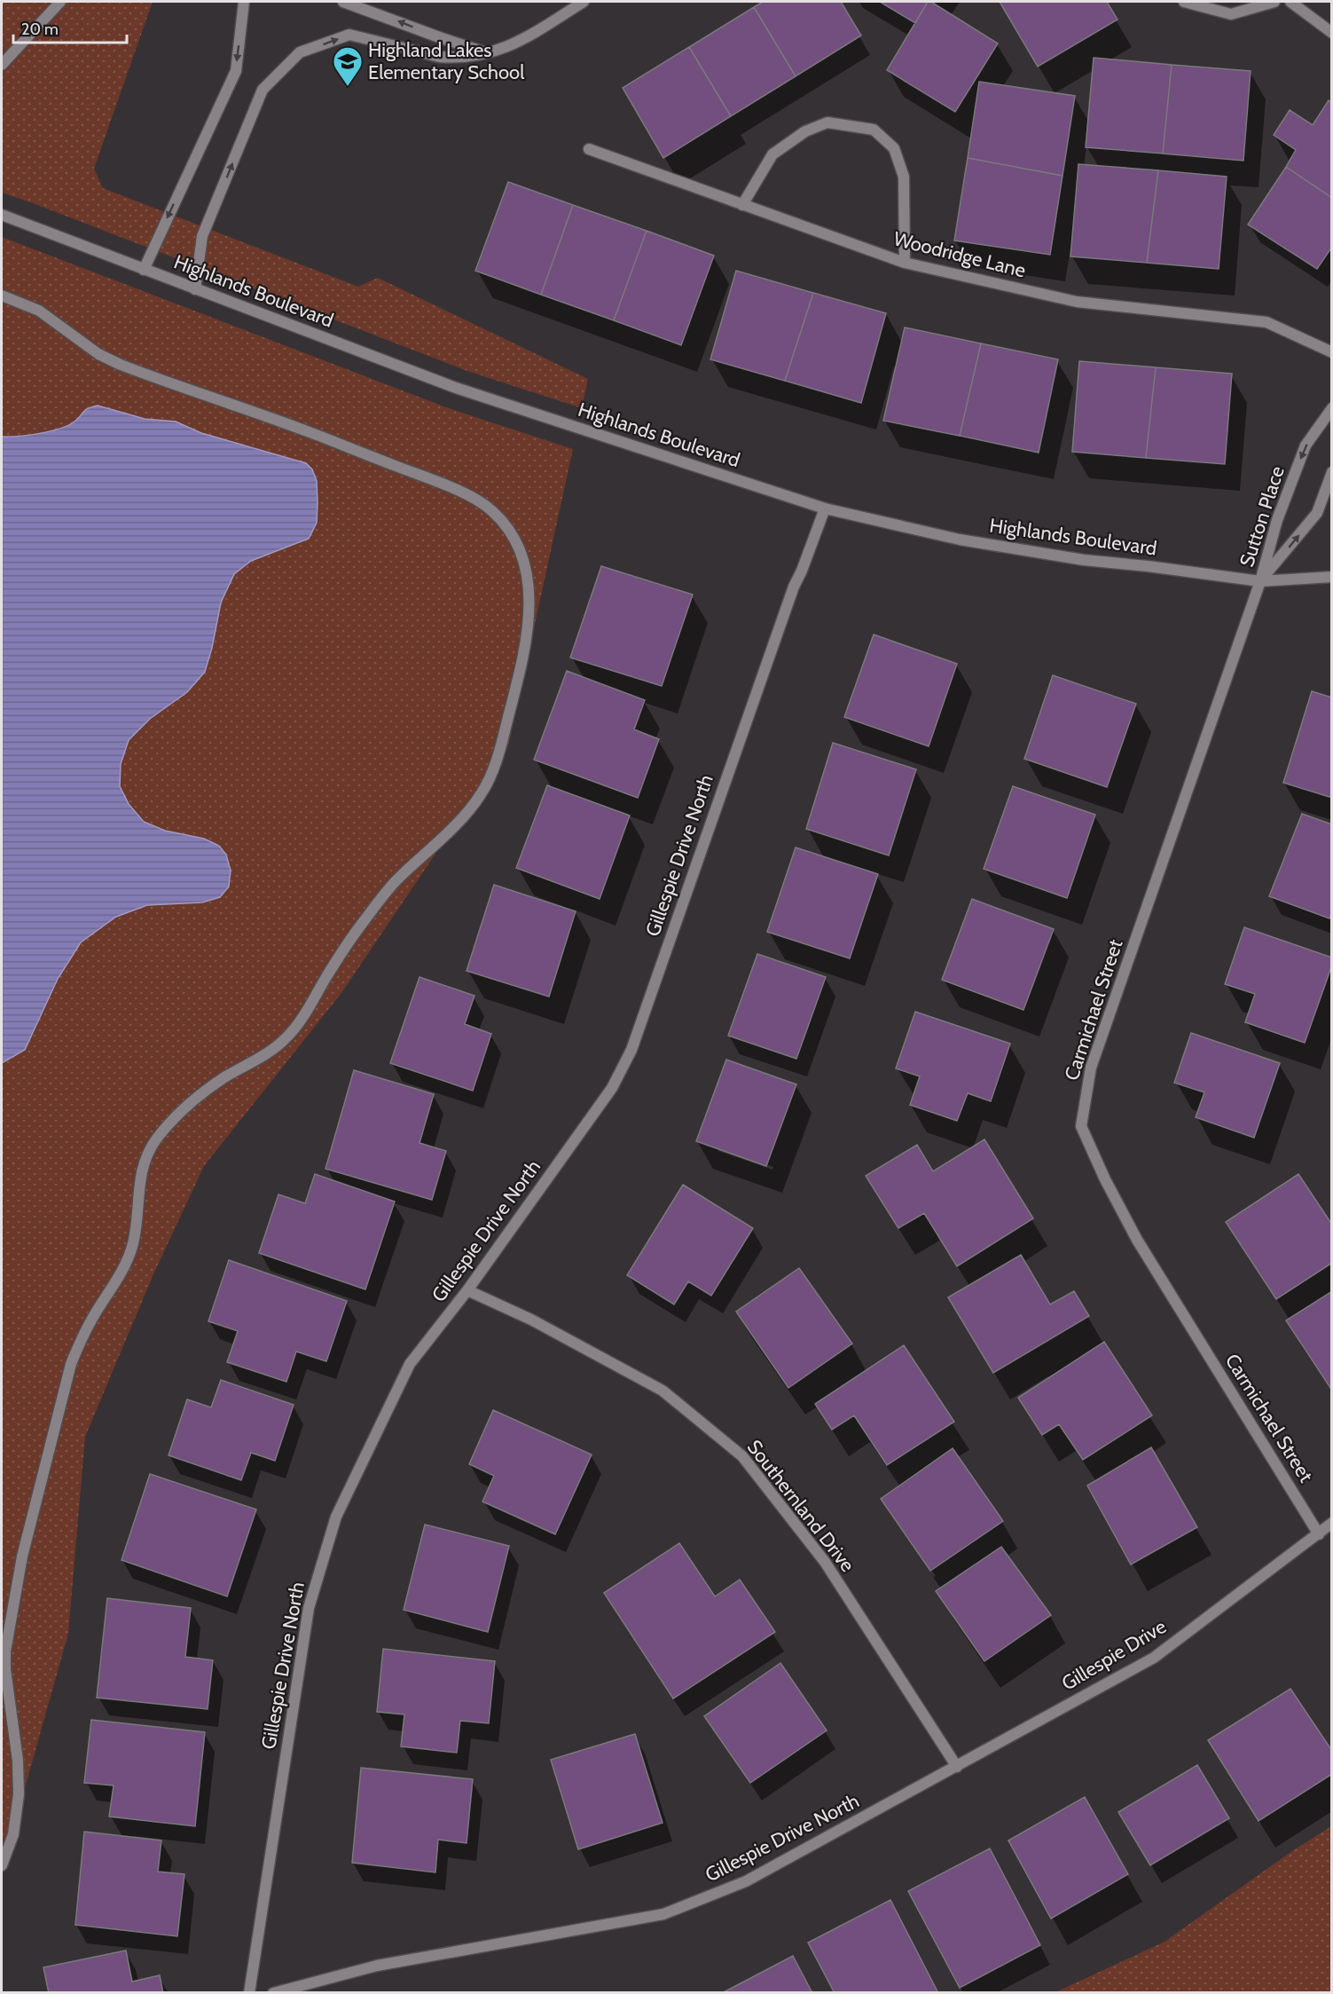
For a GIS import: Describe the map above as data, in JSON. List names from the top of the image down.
{
  "streets": {
    "street": [
      "Woodridge Lane",
      "Highlands Boulevard",
      "Sutton Place",
      "Gillespie Drive North",
      "Carmichael Street",
      "Southernland Drive",
      "Gillespie Drive"
    ]
  },
  "crossings": [
    ["Highlands Boulevard", "Sutton Place"],
    ["Highlands Boulevard", "Gillespie Drive North"],
    ["Highlands Boulevard", "Carmichael Street"],
    ["Sutton Place", "Carmichael Street"],
    ["Gillespie Drive North", "Southernland Drive"],
    ["Gillespie Drive North", "Gillespie Drive"],
    ["Carmichael Street", "Gillespie Drive"],
    ["Southernland Drive", "Gillespie Drive"]
  ],
  "places": {
    "school or university": ["Highland Lakes Elementary School"]
  },
  "scale_bar": "20 m"
}
